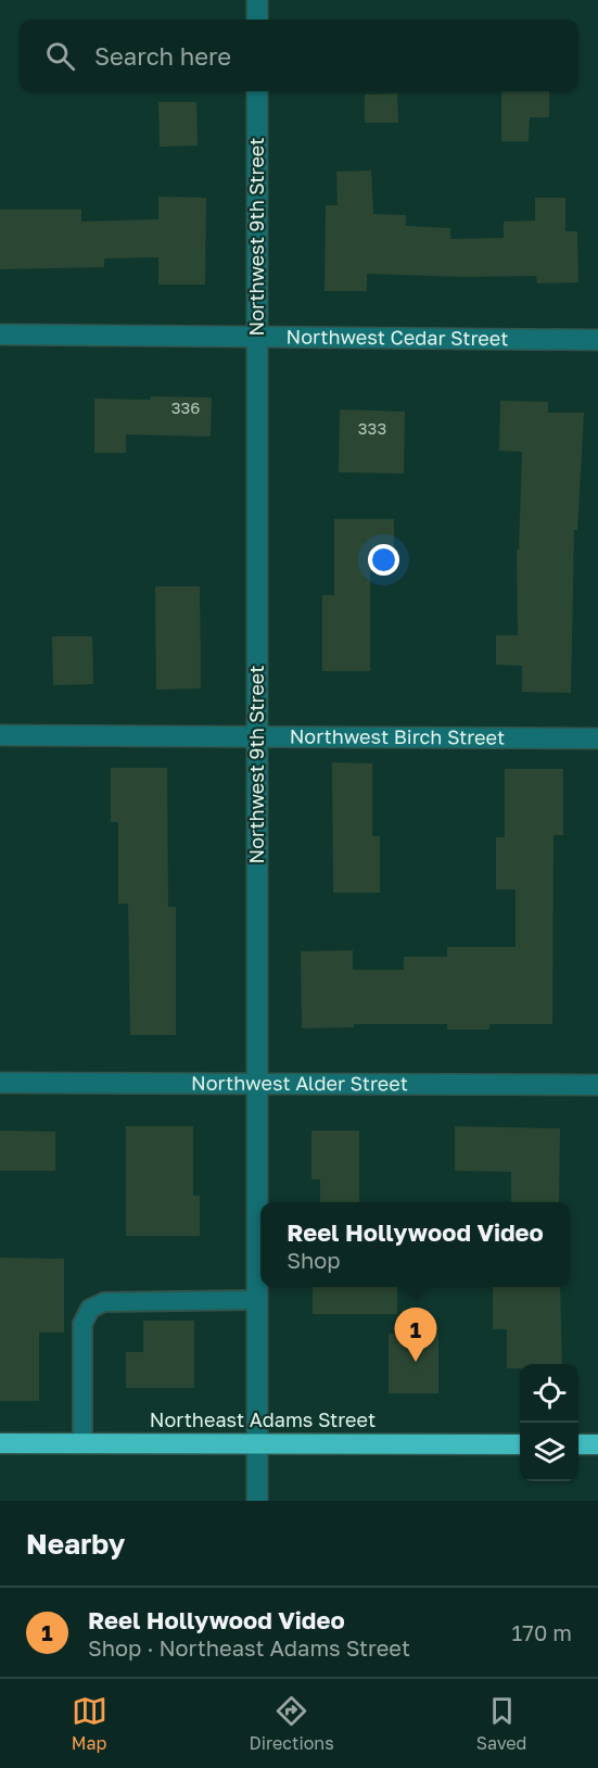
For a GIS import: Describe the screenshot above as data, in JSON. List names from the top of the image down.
{
  "streets": {
    "highway": ["Northeast Adams Street"],
    "street": [
      "Northwest 9th Street",
      "Northwest Cedar Street",
      "Northwest Birch Street",
      "Northwest Alder Street"
    ]
  },
  "crossings": [
    ["Northwest 9th Street", "Northwest Cedar Street"],
    ["Northwest 9th Street", "Northwest Birch Street"],
    ["Northwest 9th Street", "Northwest Alder Street"],
    ["Northwest 9th Street", "Northeast Adams Street"]
  ],
  "house_numbers": ["336", "333"],
  "page": {
    "search": "Search here",
    "popup": ["Reel Hollywood Video", "Shop"],
    "pins": "1",
    "heading": "Nearby",
    "list": [
      {
        "mark": "1",
        "name": "Reel Hollywood Video",
        "note": "Shop · Northeast Adams Street",
        "value": "170 m"
      }
    ],
    "nav": ["Map", "Directions", "Saved"]
  }
}
